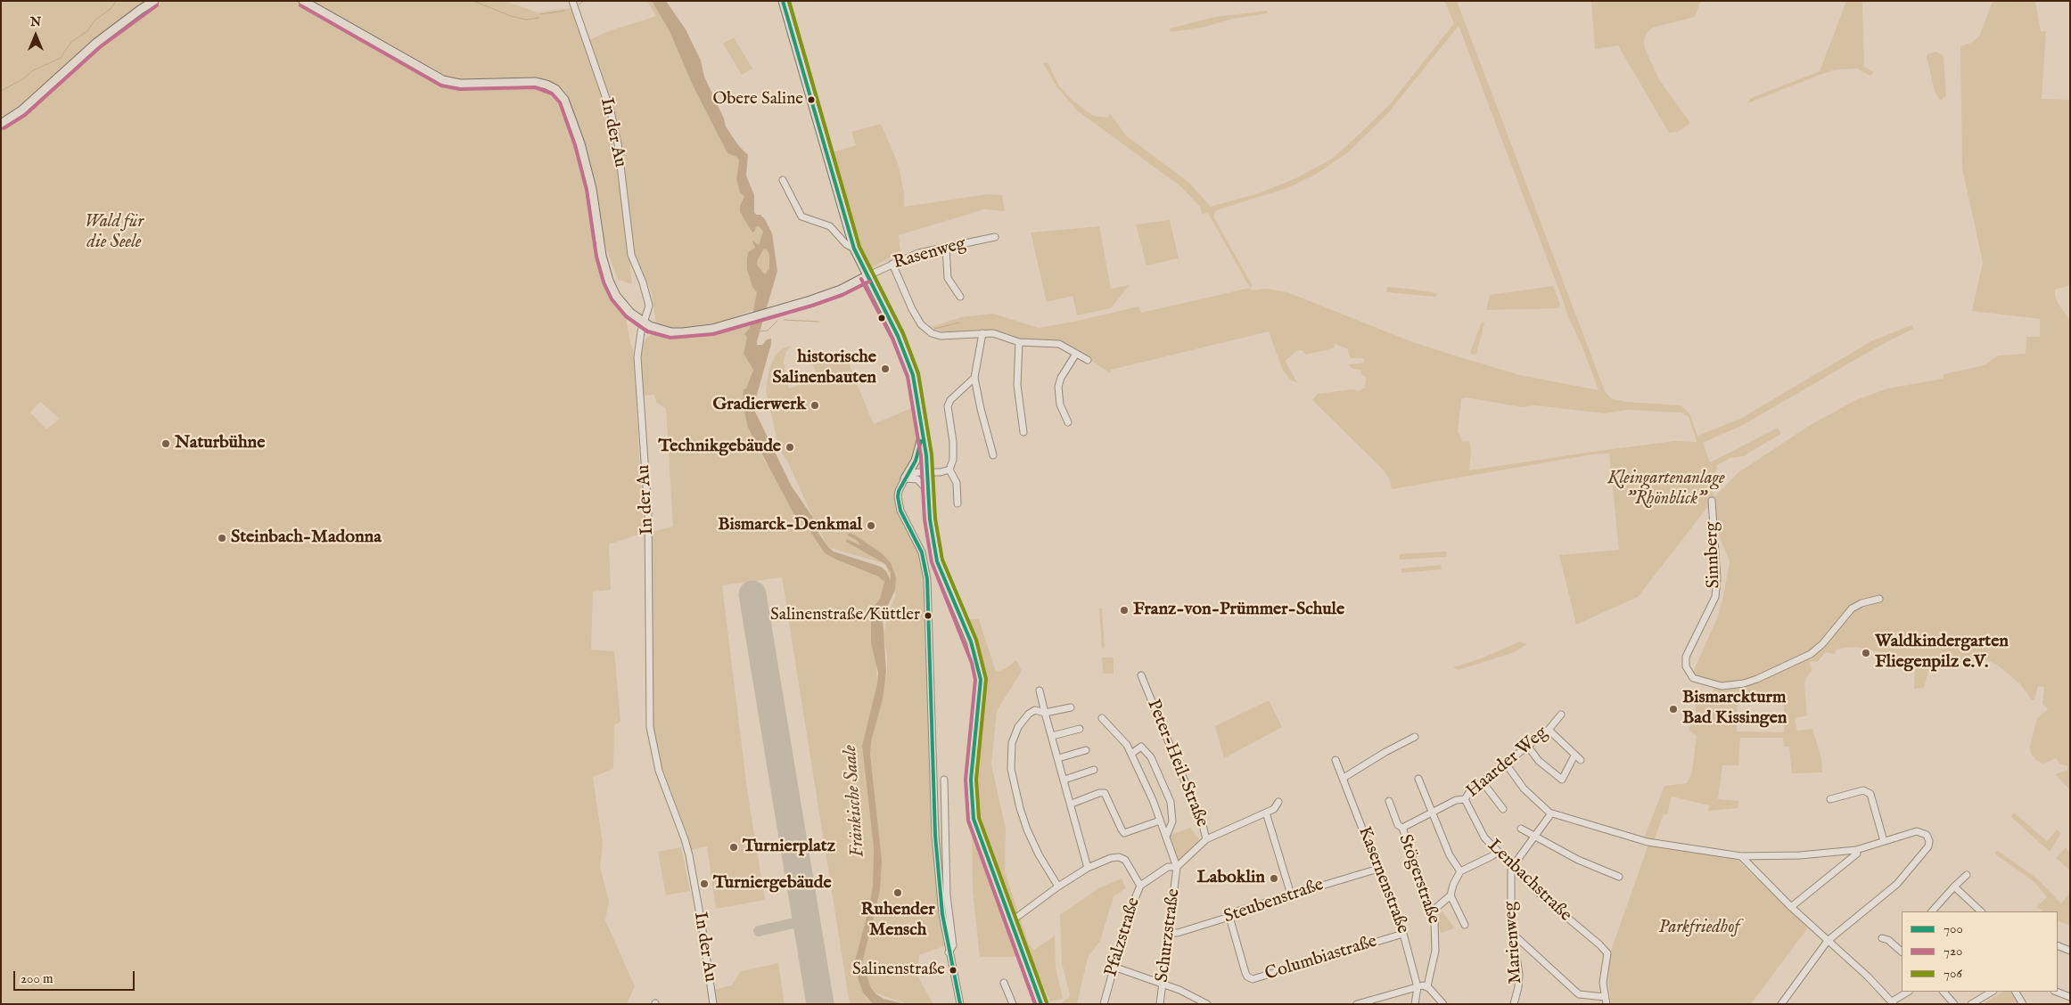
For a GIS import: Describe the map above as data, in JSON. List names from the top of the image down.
{
  "streets": {
    "street": [
      "In der Au",
      "Rasenweg",
      "Sinnberg",
      "Haarder Weg",
      "Peter-Heil-Straße",
      "Stögerstraße",
      "Kasernenstraße",
      "Lenbachstraße",
      "Steubenstraße",
      "Schurzstraße",
      "Pfalzstraße",
      "Marienweg",
      "Columbiastraße"
    ]
  },
  "crossings": [
    ["Haarder Weg", "Stögerstraße"],
    ["Haarder Weg", "Lenbachstraße"],
    ["Peter-Heil-Straße", "Schurzstraße"],
    ["Peter-Heil-Straße", "Pfalzstraße"],
    ["Kasernenstraße", "Steubenstraße"],
    ["Kasernenstraße", "Columbiastraße"],
    ["Lenbachstraße", "Marienweg"],
    ["Steubenstraße", "Schurzstraße"],
    ["Steubenstraße", "Columbiastraße"],
    ["Schurzstraße", "Pfalzstraße"]
  ],
  "water": ["Fränkische Saale"],
  "parks": ["Wald für die Seele", "Kleingartenanlage \"Rhönblick\"", "Parkfriedhof"],
  "places": [
    "Obere Saline",
    "historische Salinenbauten",
    "Gradierwerk",
    "Naturbühne",
    "Technikgebäude",
    "Bismarck-Denkmal",
    "Steinbach-Madonna",
    "Franz-von-Prümmer-Schule",
    "Salinenstraße/Küttler",
    "Waldkindergarten Fliegenpilz e.V.",
    "Bismarckturm Bad Kissingen",
    "Turnierplatz",
    "Laboklin",
    "Turniergebäude",
    "Ruhender Mensch",
    "Salinenstraße"
  ],
  "lines": ["transit line 700", "transit line 706", "transit line 720"],
  "legend": ["700", "720", "706"],
  "scale_bar": "200 m",
  "north": "top"
}
